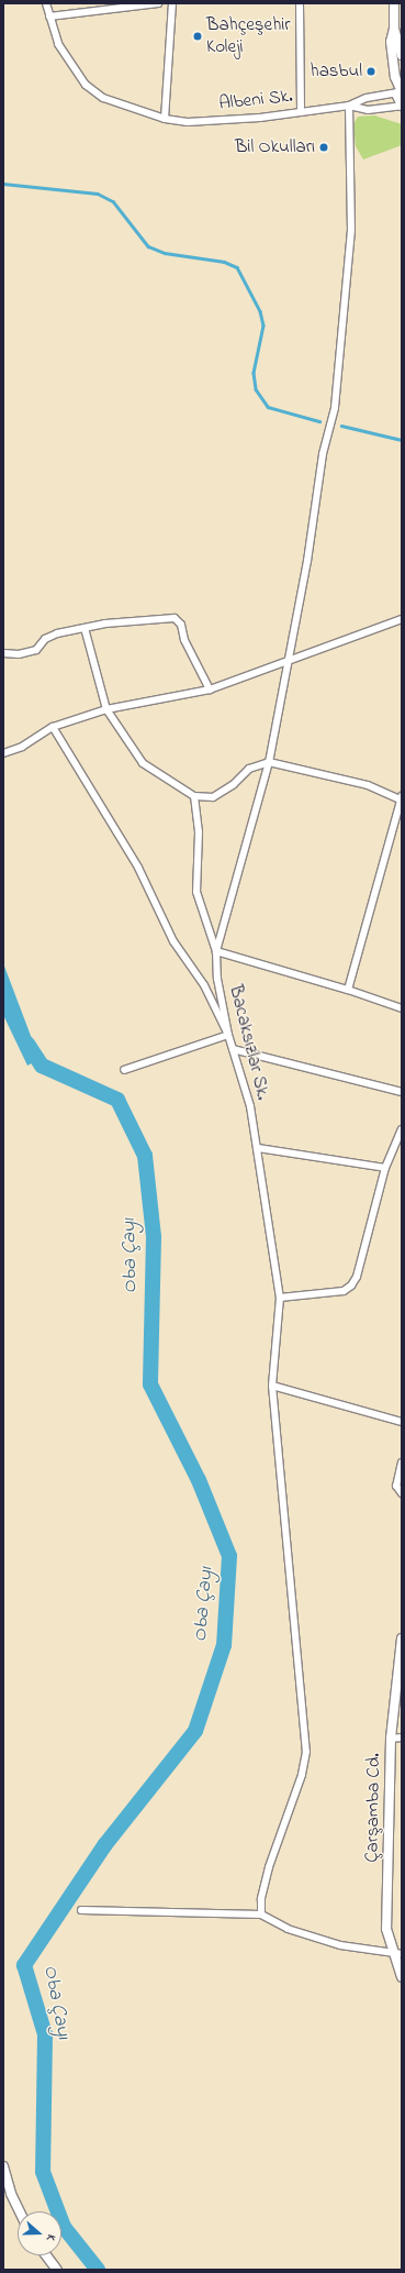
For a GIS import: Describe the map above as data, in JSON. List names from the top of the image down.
{
  "streets": {
    "street": ["Albeni Sk.", "Bacaksızlar Sk.", "Çarşamba Cd."]
  },
  "water": ["Oba Çayı"],
  "places": ["Bahçeşehir Koleji", "hasbul", "Bil Okulları"],
  "north": "right"
}
